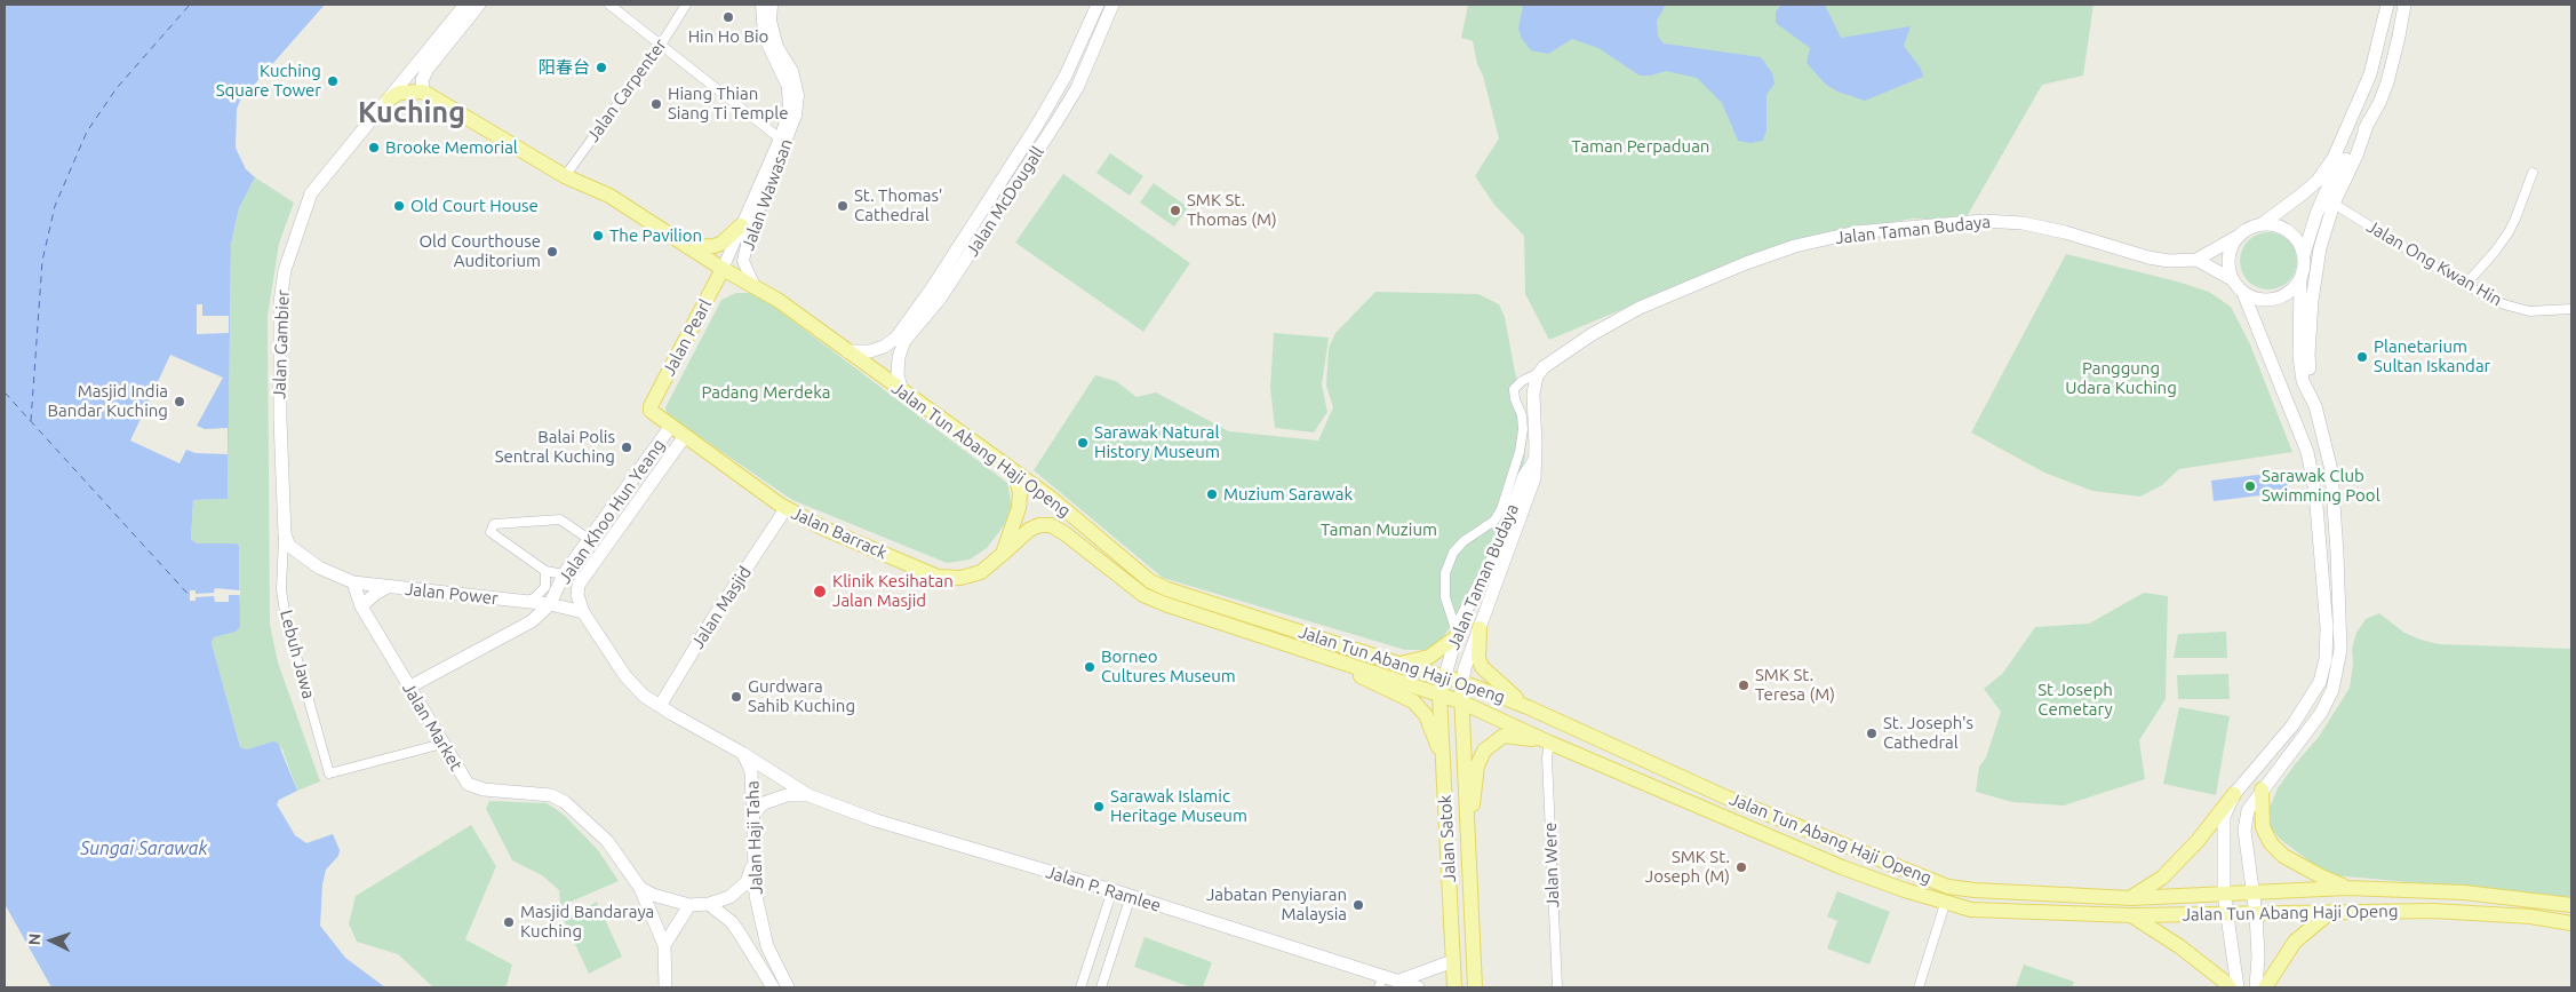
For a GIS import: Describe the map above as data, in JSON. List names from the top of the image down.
{
  "streets": {
    "main road": [
      "Jalan McDougall",
      "Jalan Taman Budaya",
      "Jalan Pearl",
      "Jalan Gambier",
      "Jalan Tun Abang Haji Openg",
      "Jalan Khoo Hun Yeang",
      "Jalan Barrack",
      "Jalan Power",
      "Jalan Masjid",
      "Jalan Market",
      "Jalan Haji Taha",
      "Jalan Satok",
      "Jalan P. Ramlee"
    ],
    "street": [
      "Jalan Carpenter",
      "Jalan Wawasan",
      "Jalan Ong Kwan Hin",
      "Lebuh Jawa",
      "Jalan Were"
    ]
  },
  "crossings": [
    ["Jalan Carpenter", "Jalan Tun Abang Haji Openg"],
    ["Jalan Wawasan", "Jalan Pearl"],
    ["Jalan Wawasan", "Jalan Tun Abang Haji Openg"],
    ["Jalan McDougall", "Jalan Tun Abang Haji Openg"],
    ["Jalan Taman Budaya", "Jalan Tun Abang Haji Openg"],
    ["Jalan Taman Budaya", "Jalan Satok"],
    ["Jalan Pearl", "Jalan Tun Abang Haji Openg"],
    ["Jalan Pearl", "Jalan Barrack"],
    ["Jalan Gambier", "Lebuh Jawa"],
    ["Jalan Tun Abang Haji Openg", "Jalan Barrack"],
    ["Jalan Tun Abang Haji Openg", "Jalan Satok"],
    ["Jalan Tun Abang Haji Openg", "Jalan Were"],
    ["Jalan Khoo Hun Yeang", "Jalan Barrack"],
    ["Jalan Khoo Hun Yeang", "Jalan Power"],
    ["Jalan Khoo Hun Yeang", "Jalan Market"],
    ["Jalan Khoo Hun Yeang", "Jalan P. Ramlee"],
    ["Jalan Barrack", "Jalan Masjid"],
    ["Jalan Power", "Jalan Market"],
    ["Jalan Power", "Jalan P. Ramlee"],
    ["Jalan Masjid", "Jalan P. Ramlee"],
    ["Lebuh Jawa", "Jalan Market"],
    ["Jalan Haji Taha", "Jalan P. Ramlee"]
  ],
  "districts": ["Kuching"],
  "water": ["Sungai Sarawak"],
  "parks": [
    "Taman Perpaduan",
    "Panggung Udara Kuching",
    "Padang Merdeka",
    "Taman Muzium",
    "St Joseph Cemetary"
  ],
  "places": [
    "Hin Ho Bio",
    "阳春台",
    "Kuching Square Tower",
    "Hiang Thian Siang Ti Temple",
    "Brooke Memorial",
    "Old Court House",
    "St. Thomas' Cathedral",
    "SMK St. Thomas (M)",
    "The Pavilion",
    "Old Courthouse Auditorium",
    "Planetarium Sultan Iskandar",
    "Masjid India Bandar Kuching",
    "Sarawak Natural History Museum",
    "Balai Polis Sentral Kuching",
    "Sarawak Club Swimming Pool",
    "Muzium Sarawak",
    "Klinik Kesihatan Jalan Masjid",
    "Borneo Cultures Museum",
    "SMK St. Teresa (M)",
    "Gurdwara Sahib Kuching",
    "St. Joseph's Cathedral",
    "Sarawak Islamic Heritage Museum",
    "SMK St. Joseph (M)",
    "Jabatan Penyiaran Malaysia",
    "Masjid Bandaraya Kuching"
  ],
  "north": "left"
}
